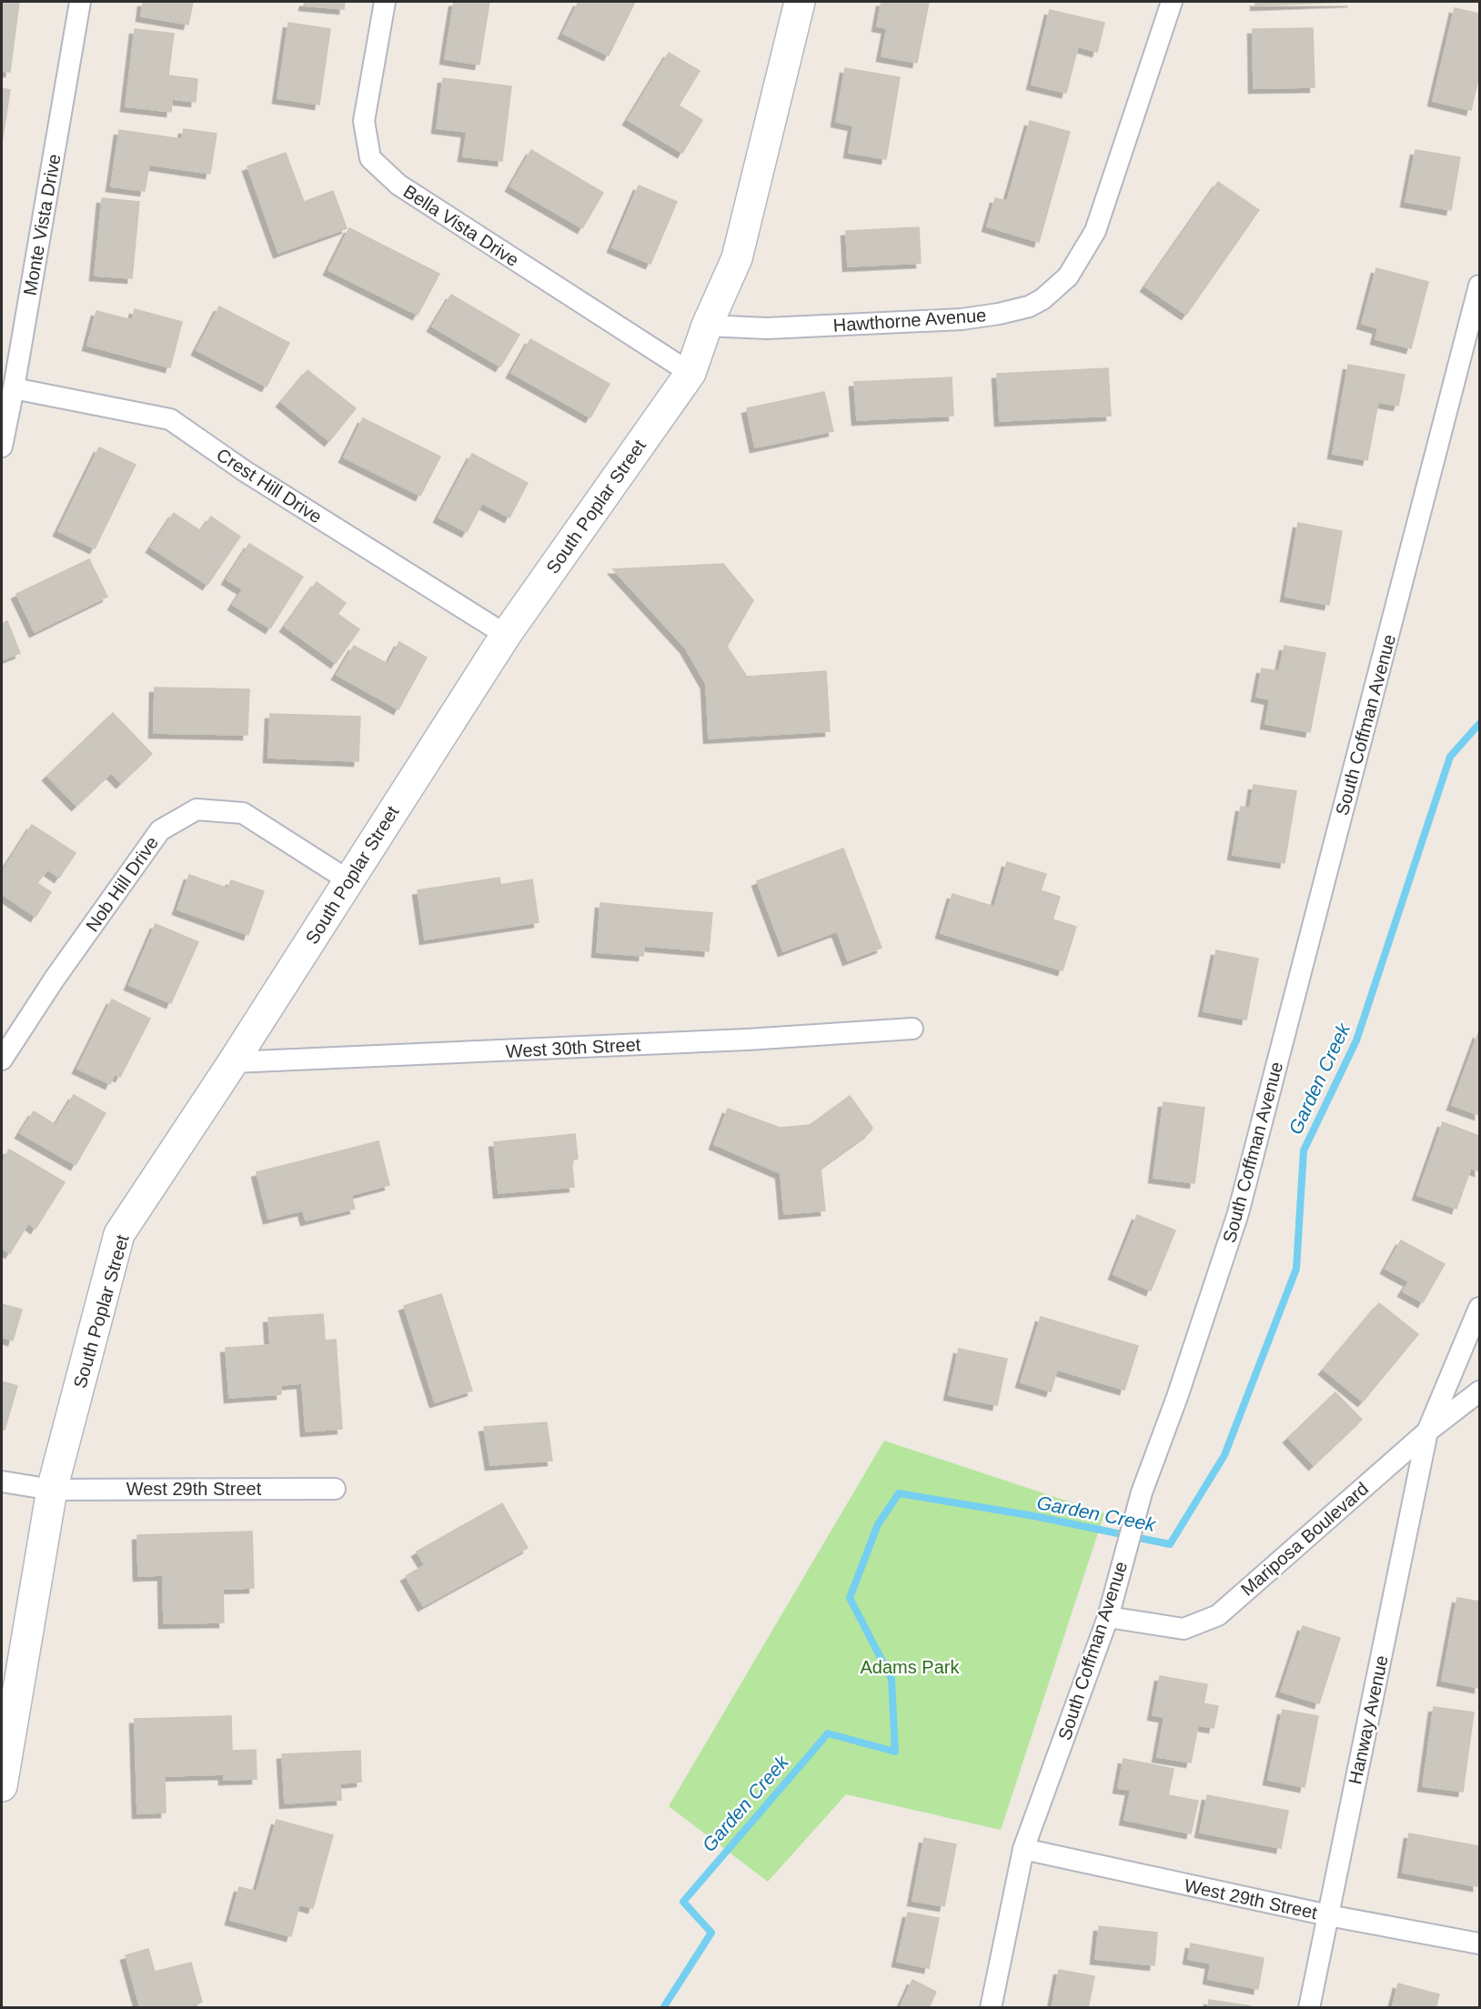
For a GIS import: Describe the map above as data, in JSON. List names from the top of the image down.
{
  "streets": {
    "main road": ["South Poplar Street"],
    "street": [
      "Monte Vista Drive",
      "Bella Vista Drive",
      "Hawthorne Avenue",
      "Crest Hill Drive",
      "South Coffman Avenue",
      "Nob Hill Drive",
      "West 30th Street",
      "West 29th Street",
      "Mariposa Boulevard",
      "Hanway Avenue"
    ]
  },
  "crossings": [
    ["Monte Vista Drive", "Crest Hill Drive"],
    ["Bella Vista Drive", "South Poplar Street"],
    ["Hawthorne Avenue", "South Poplar Street"],
    ["Crest Hill Drive", "South Poplar Street"],
    ["South Poplar Street", "Nob Hill Drive"],
    ["South Poplar Street", "West 30th Street"],
    ["South Poplar Street", "West 29th Street"],
    ["South Coffman Avenue", "West 29th Street"],
    ["South Coffman Avenue", "Mariposa Boulevard"],
    ["West 29th Street", "Hanway Avenue"],
    ["Mariposa Boulevard", "Hanway Avenue"]
  ],
  "water": ["Garden Creek"],
  "parks": ["Adams Park"]
}
